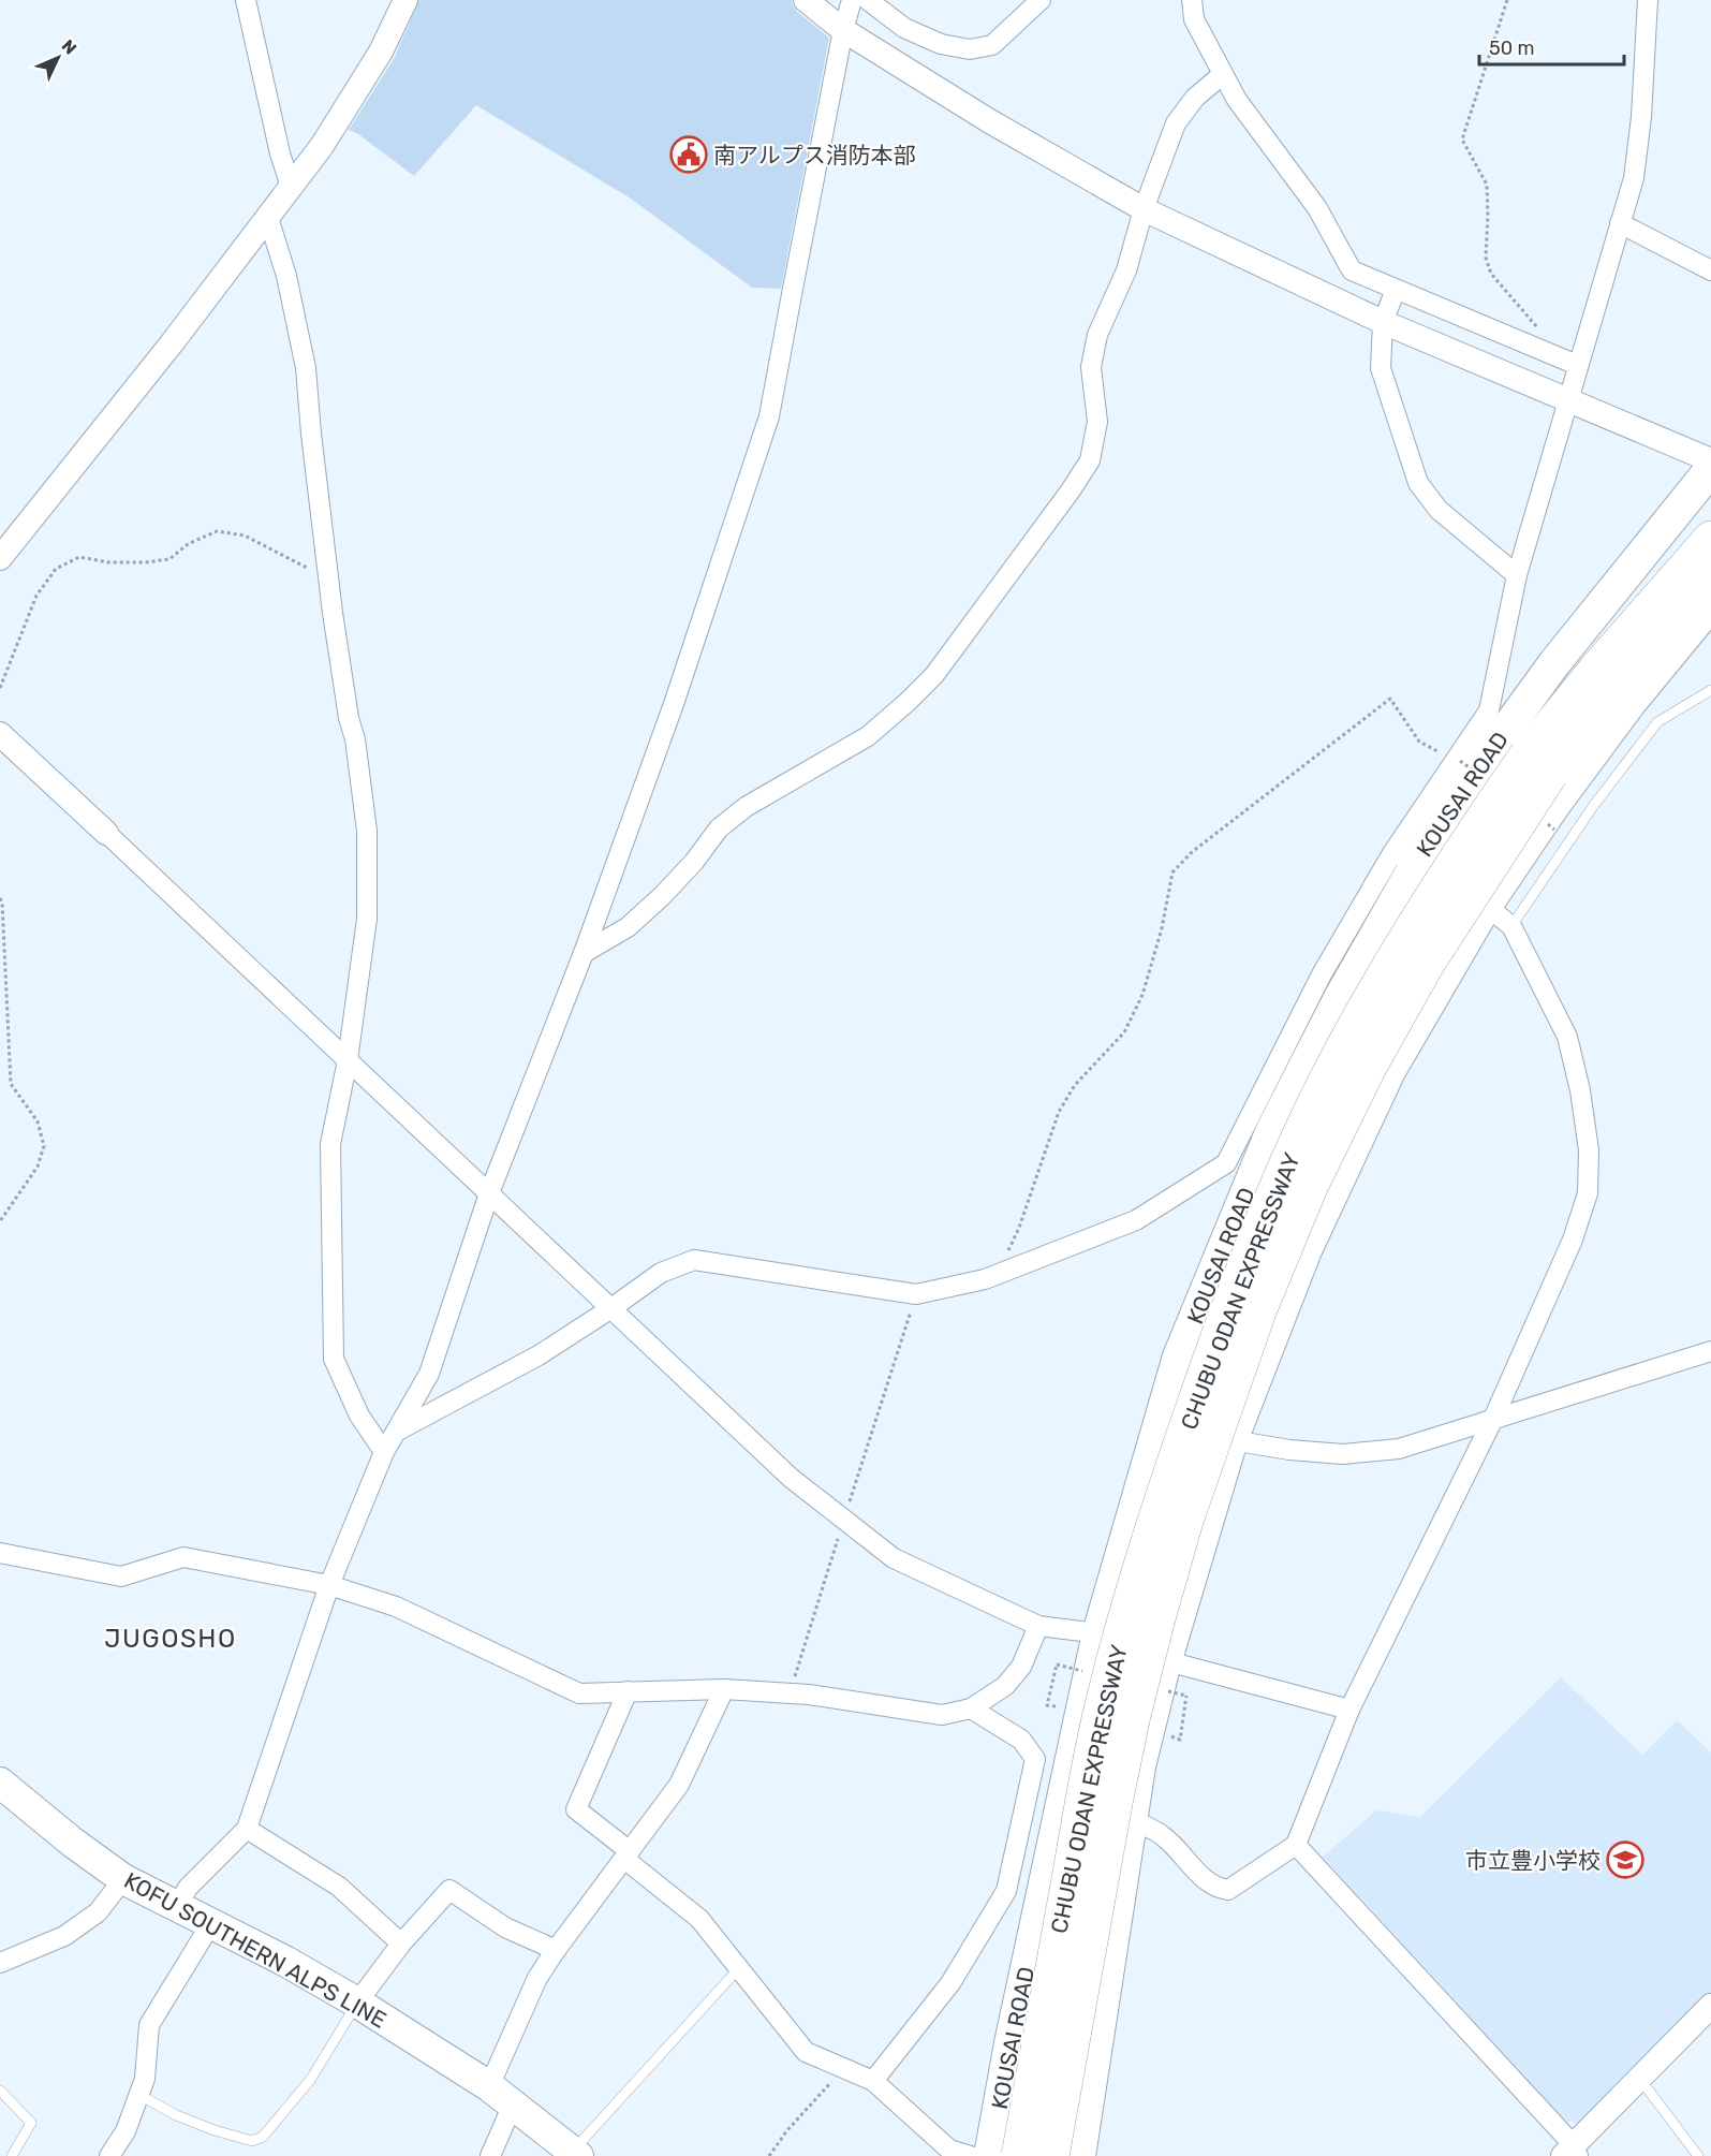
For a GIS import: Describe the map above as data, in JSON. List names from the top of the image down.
{
  "streets": {
    "highway": ["KOUSAI ROAD", "CHUBU ODAN EXPRESSWAY"],
    "main road": ["KOFU SOUTHERN ALPS LINE"]
  },
  "districts": ["JUGOSHO"],
  "places": {
    "public building": ["南アルプス消防本部"],
    "school or university": ["市立豊小学校"]
  },
  "scale_bar": "50 m",
  "north": "top right"
}
